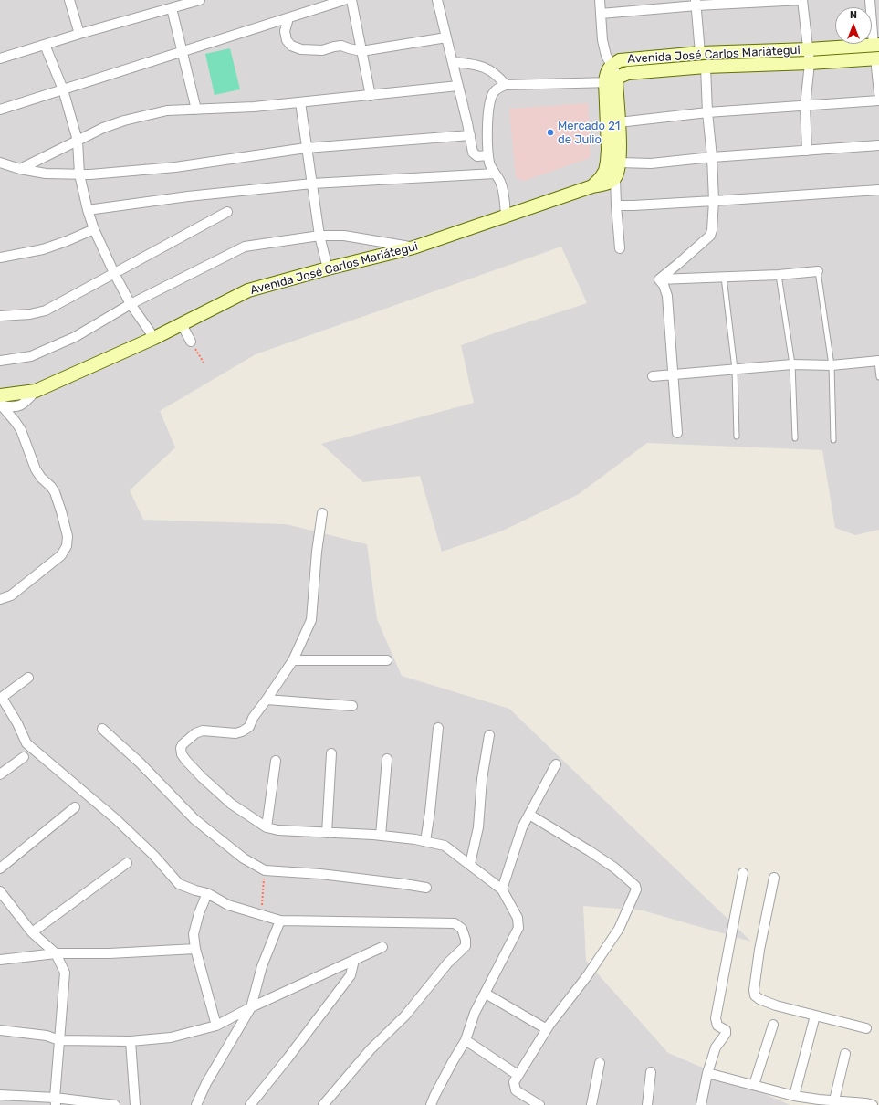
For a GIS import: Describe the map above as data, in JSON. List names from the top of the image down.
{
  "streets": {
    "street": ["Avenida José Carlos Mariátegui"]
  },
  "places": ["Mercado 21 de Julio"],
  "north": "top"
}
